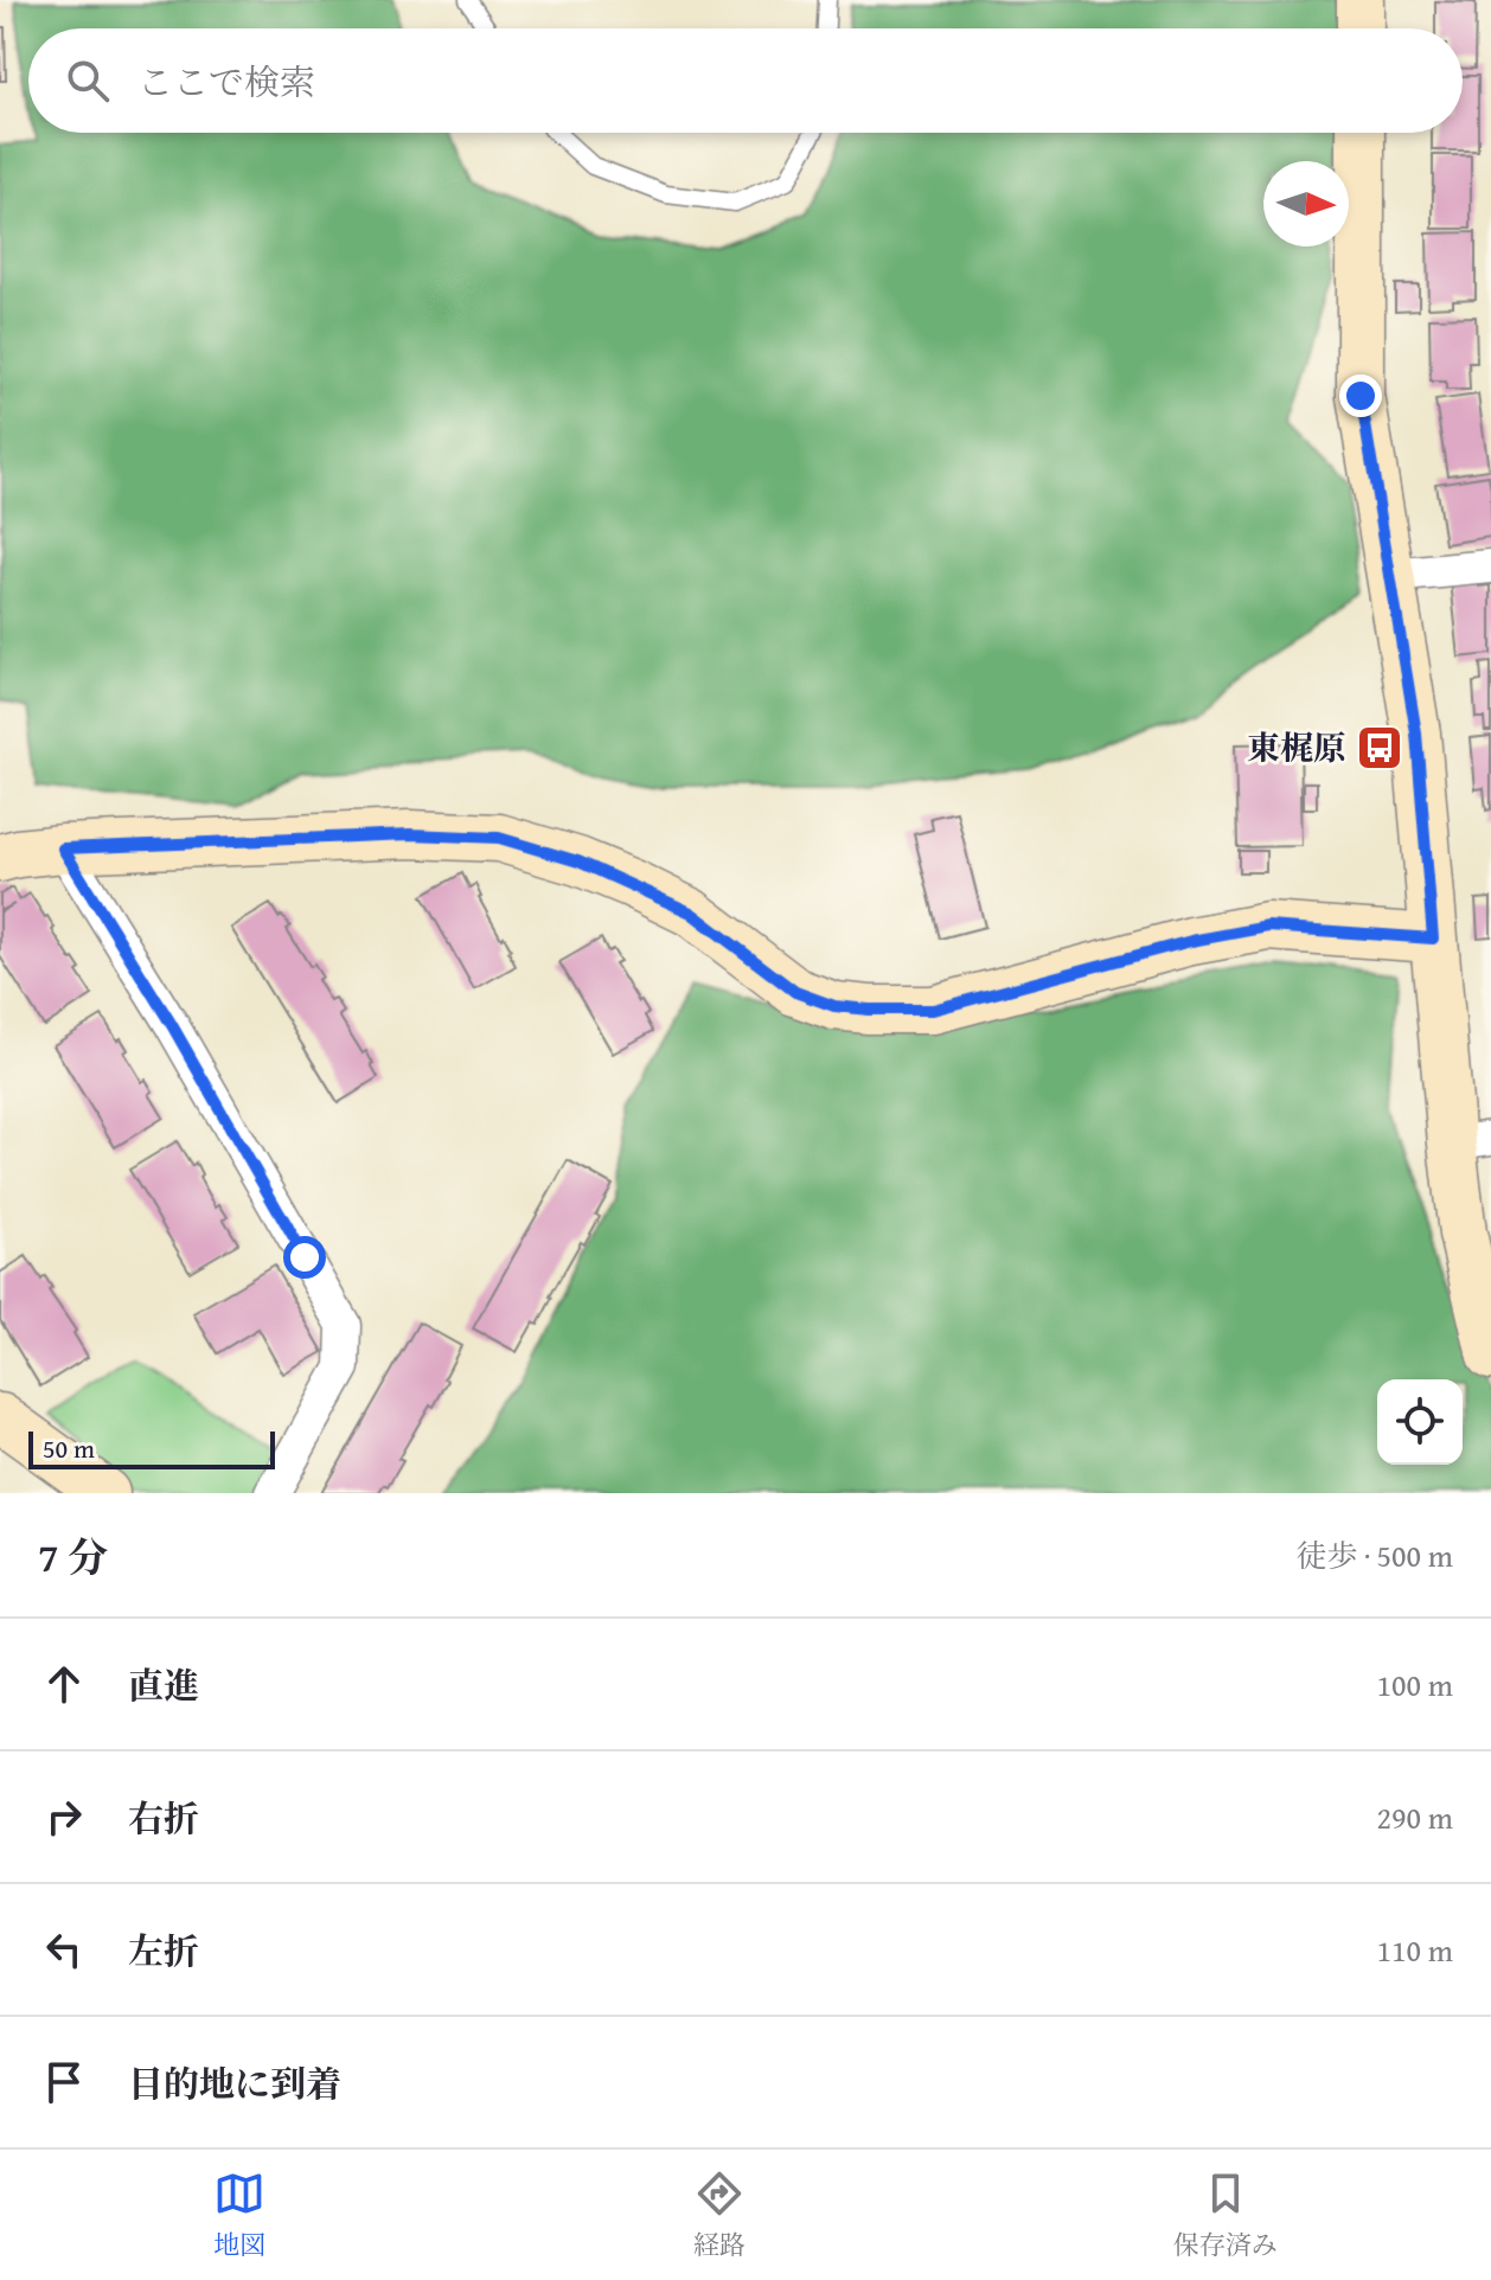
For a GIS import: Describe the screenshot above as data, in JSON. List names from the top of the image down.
{
  "places": {
    "bus stop": ["東梶原"]
  },
  "scale_bar": "50 m",
  "north": "right",
  "page": {
    "search": "ここで検索",
    "scale": "50 m",
    "heading": ["7 分", "徒歩 · 500 m"],
    "list": [
      ["直進", "100 m"],
      ["右折", "290 m"],
      ["左折", "110 m"],
      "目的地に到着"
    ],
    "nav": ["地図", "経路", "保存済み"]
  }
}
